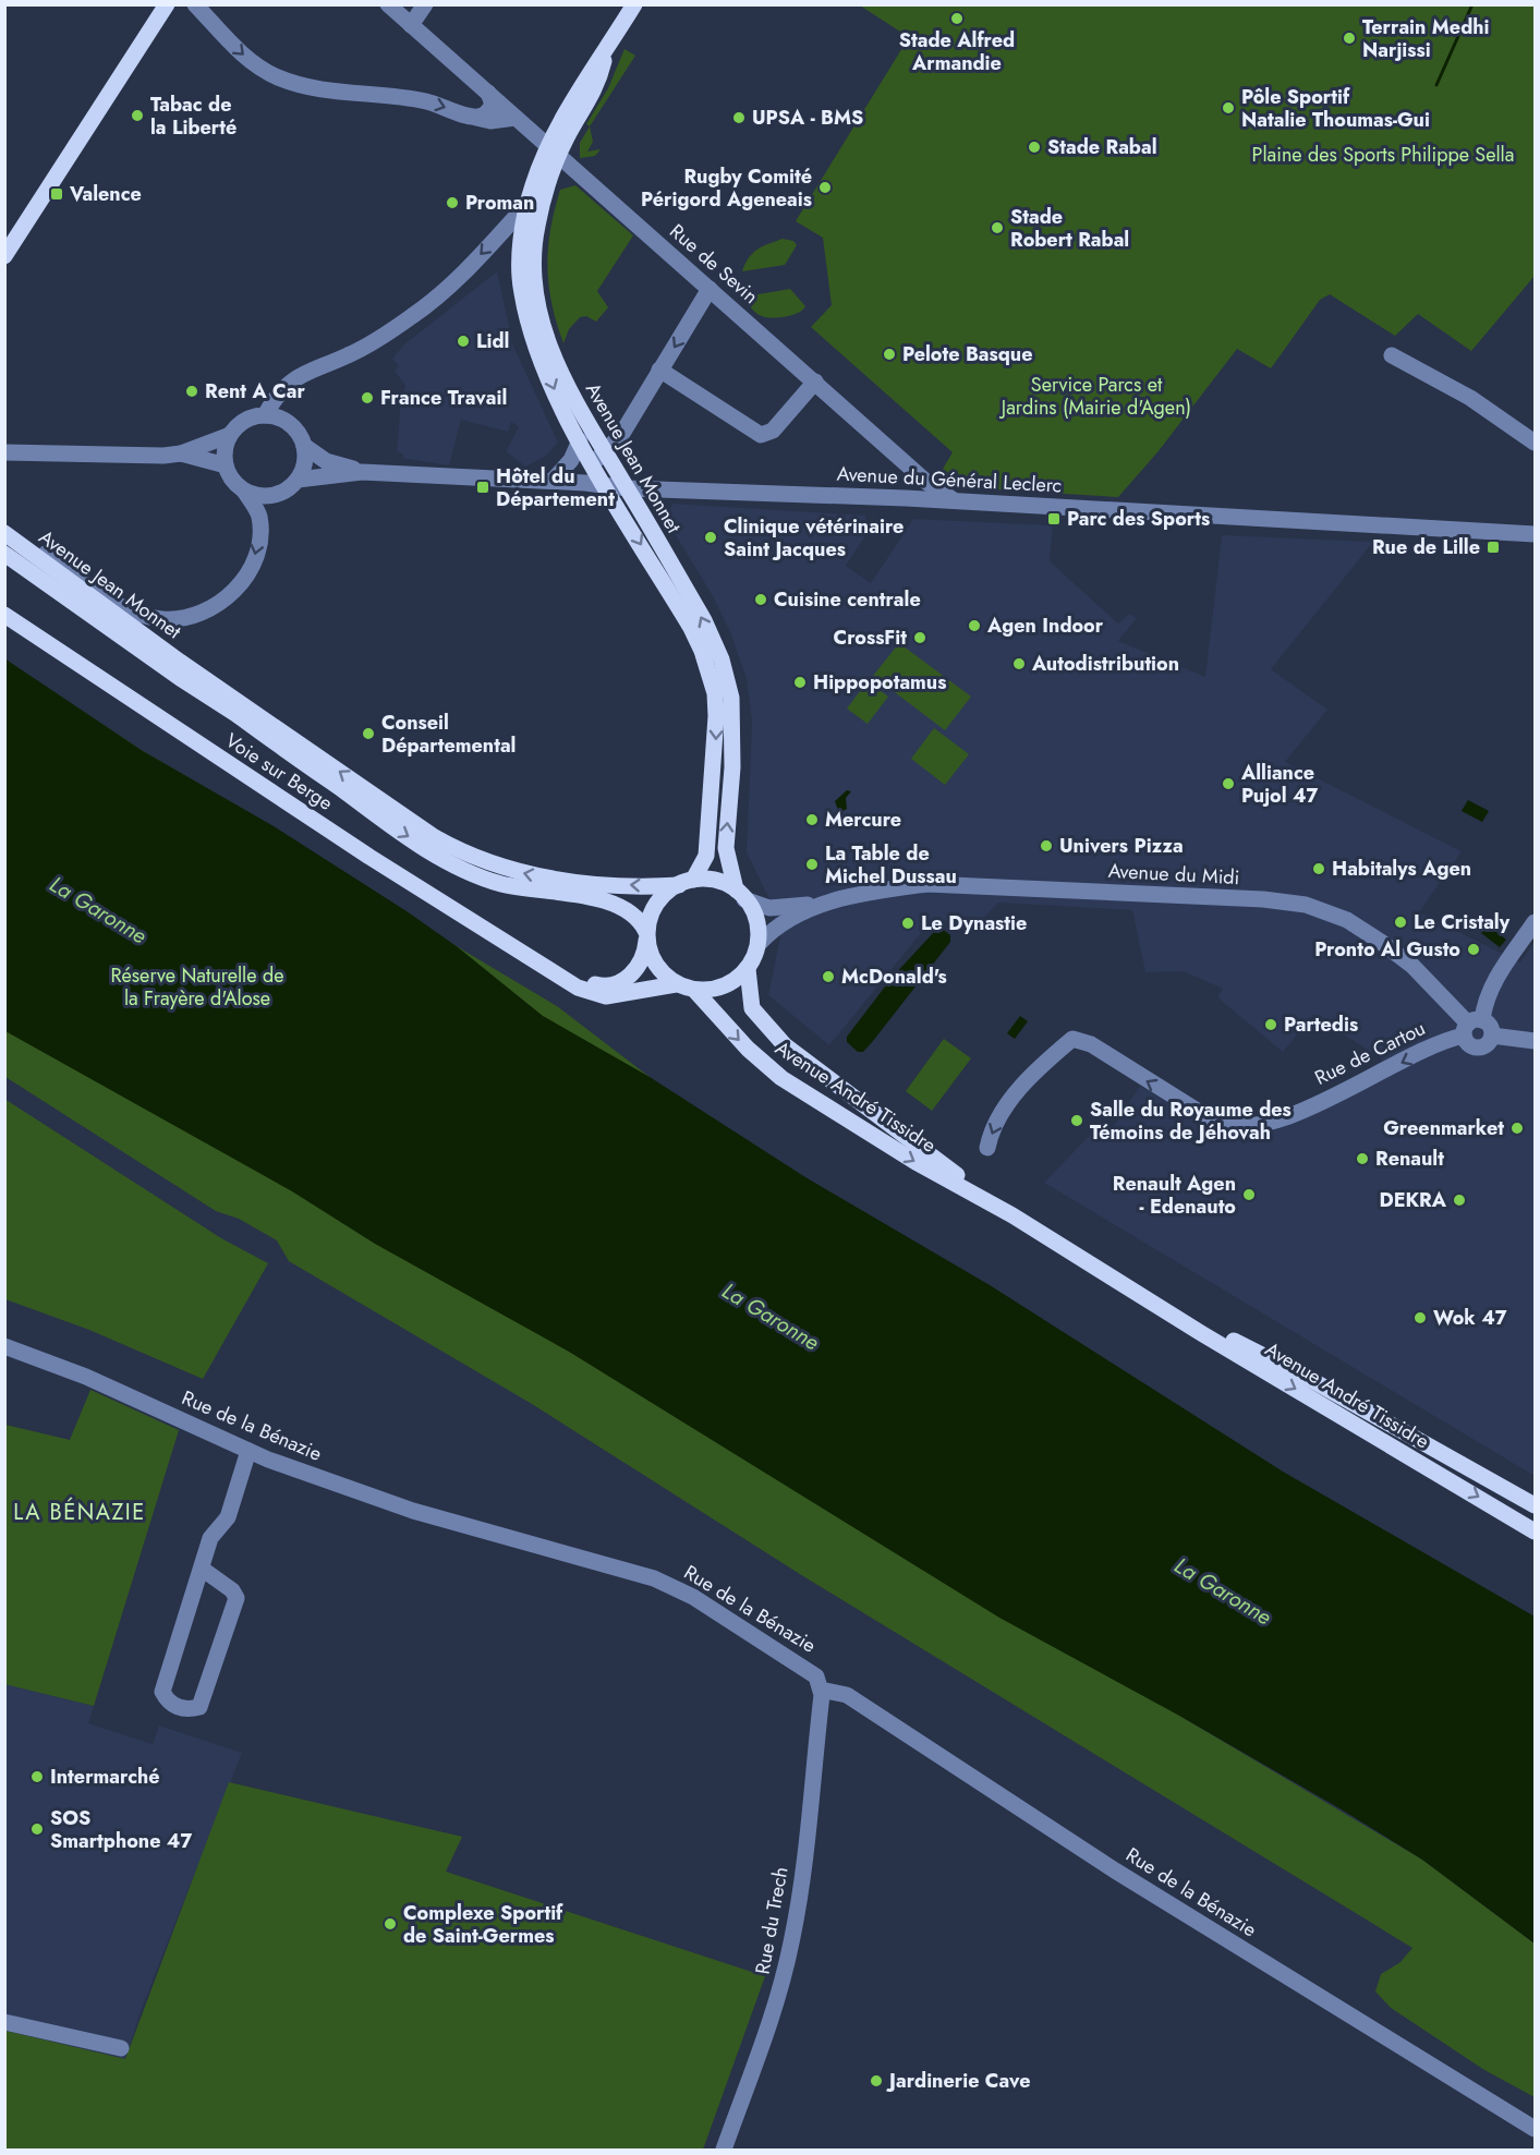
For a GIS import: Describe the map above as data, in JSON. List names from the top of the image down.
{
  "streets": {
    "main road": ["Avenue Jean Monnet", "Voie sur Berge", "Avenue André Tissidre"],
    "street": [
      "Rue de Sevin",
      "Avenue du Général Leclerc",
      "Avenue du Midi",
      "Rue de Cartou",
      "Rue de la Bénazie",
      "Rue du Trech"
    ]
  },
  "crossings": [
    ["Rue de Sevin", "Avenue Jean Monnet"],
    ["Rue de Sevin", "Avenue du Général Leclerc"],
    ["Avenue Jean Monnet", "Avenue du Général Leclerc"],
    ["Avenue Jean Monnet", "Avenue du Midi"],
    ["Avenue Jean Monnet", "Avenue André Tissidre"],
    ["Avenue du Midi", "Rue de Cartou"],
    ["Avenue du Midi", "Avenue André Tissidre"],
    ["Rue de la Bénazie", "Rue du Trech"]
  ],
  "one_way": ["Rue de Cartou"],
  "districts": ["LA BÉNAZIE"],
  "water": ["La Garonne"],
  "parks": ["Plaine des Sports Philippe Sella", "Service Parcs et Jardins (Mairie d'Agen)", "Réserve Naturelle de la Frayère d'Alose"],
  "places": {
    "other": [
      "Stade Alfred Armandie",
      "Terrain Medhi Narjissi",
      "Pôle Sportif Natalie Thoumas-Gui",
      "Tabac de la Liberté",
      "UPSA - BMS",
      "Stade Rabal",
      "Rugby Comité Périgord Ageneais",
      "Proman",
      "Stade Robert Rabal",
      "Lidl",
      "Pelote Basque",
      "Rent A Car",
      "France Travail",
      "Clinique vétérinaire Saint Jacques",
      "Cuisine centrale",
      "Agen Indoor",
      "CrossFit",
      "Autodistribution",
      "Hippopotamus",
      "Conseil Départemental",
      "Alliance Pujol 47",
      "Mercure",
      "Univers Pizza",
      "La Table de Michel Dussau",
      "Habitalys Agen",
      "Le Cristaly",
      "Le Dynastie",
      "Pronto Al Gusto",
      "McDonald's",
      "Partedis",
      "Salle du Royaume des Témoins de Jéhovah",
      "Greenmarket",
      "Renault",
      "Renault Agen - Edenauto",
      "DEKRA",
      "Wok 47",
      "Intermarché",
      "SOS Smartphone 47",
      "Complexe Sportif de Saint-Germes",
      "Jardinerie Cave"
    ],
    "transit": [
      "Valence",
      "Hôtel du Département",
      "Parc des Sports",
      "Rue de Lille"
    ]
  }
}
